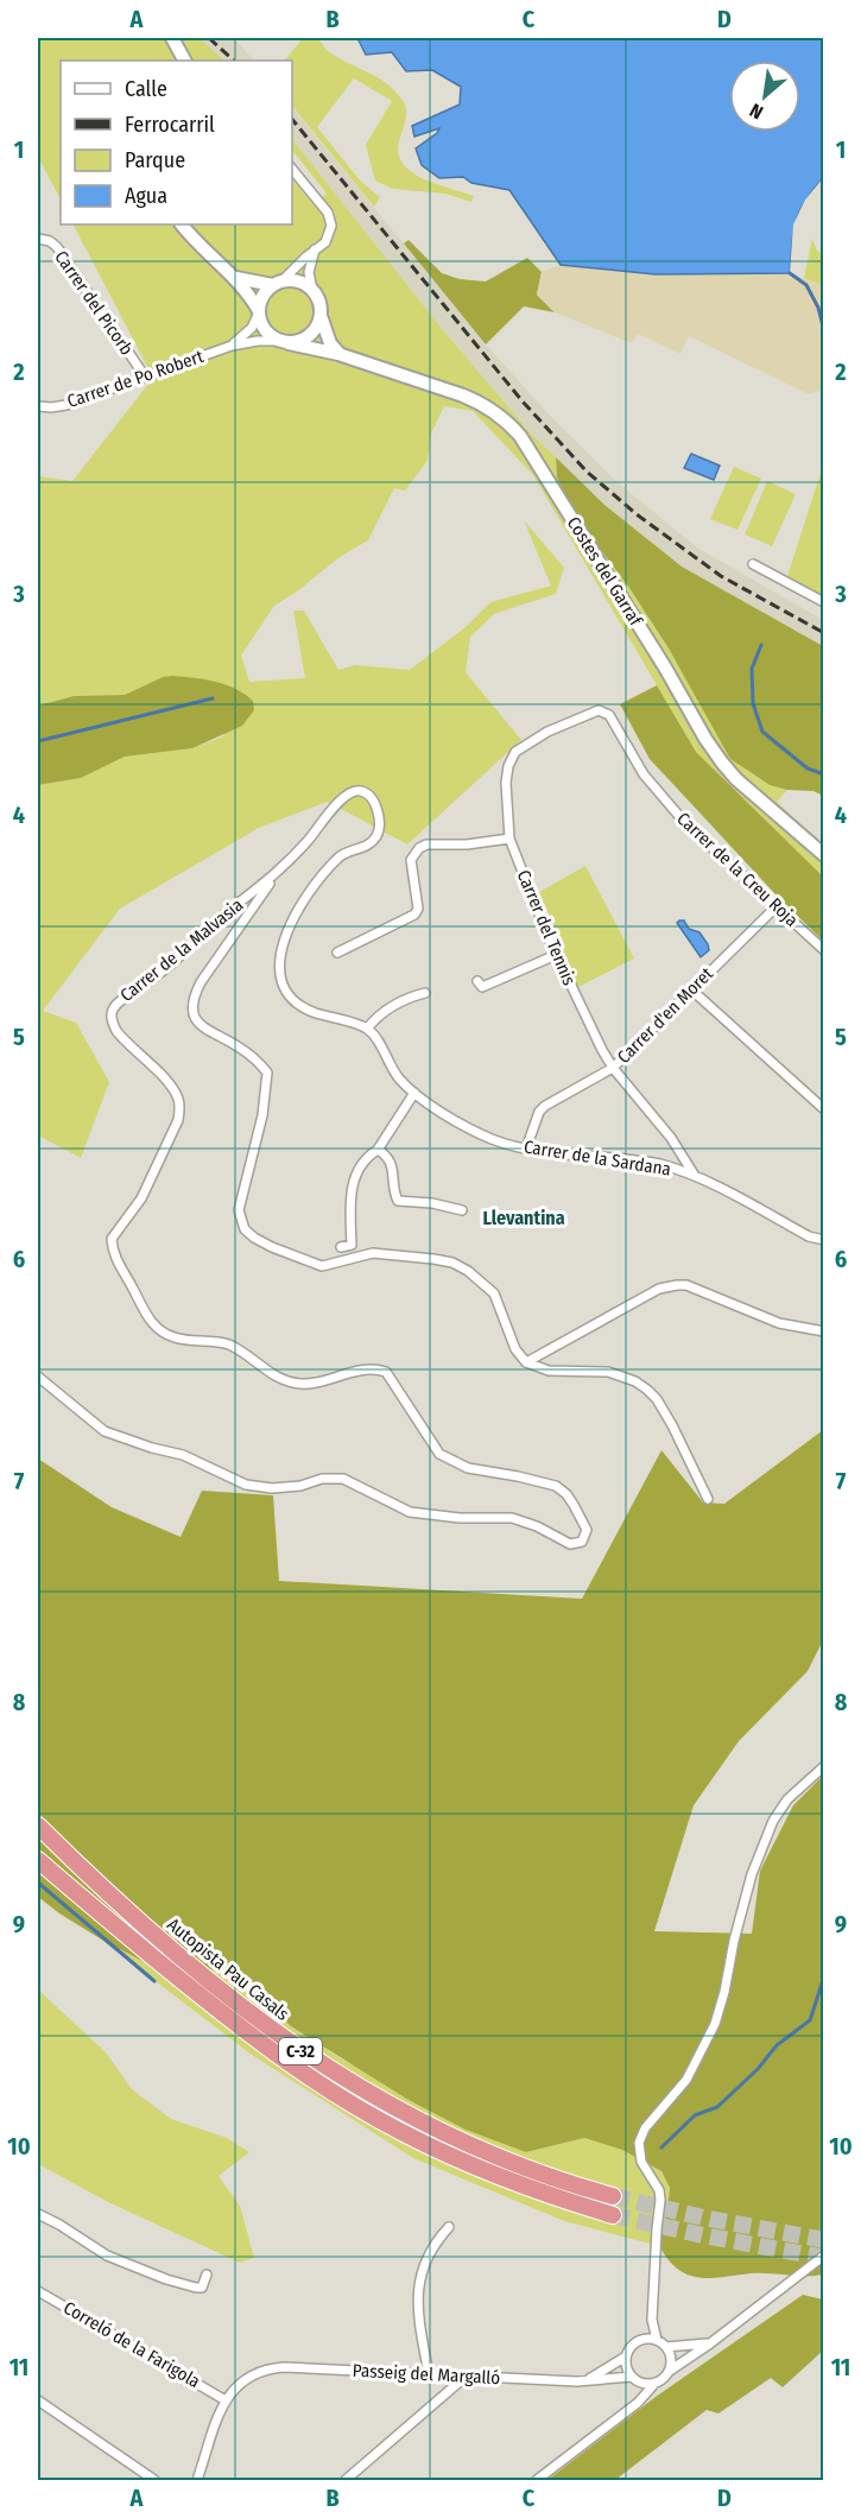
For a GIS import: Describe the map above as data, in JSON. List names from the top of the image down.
{
  "streets": {
    "highway": ["Autopista Pau Casals", "C-32"],
    "main road": ["Costes del Garraf"],
    "street": [
      "Carrer del Picorb",
      "Carrer de Po Robert",
      "Carrer de la Creu Roja",
      "Carrer del Tennis",
      "Carrer de la Malvasia",
      "Carrer d'en Moret",
      "Carrer de la Sardana",
      "Correló de la Farigola",
      "Passeig del Margalló"
    ]
  },
  "crossings": [
    ["Carrer del Picorb", "Carrer de Po Robert"],
    ["Carrer de Po Robert", "Costes del Garraf"],
    ["Carrer de la Creu Roja", "Carrer del Tennis"],
    ["Carrer de la Creu Roja", "Carrer d'en Moret"],
    ["Carrer del Tennis", "Carrer d'en Moret"],
    ["Carrer del Tennis", "Carrer de la Sardana"],
    ["Carrer de la Malvasia", "Carrer de la Sardana"],
    ["Carrer d'en Moret", "Carrer de la Sardana"],
    ["Correló de la Farigola", "Passeig del Margalló"]
  ],
  "districts": ["Llevantina"],
  "legend": [
    "Calle",
    "Ferrocarril",
    "Parque",
    "Agua"
  ],
  "north": "bottom left",
  "grid": {
    "columns": [
      "A",
      "B",
      "C",
      "D"
    ],
    "rows": [
      "1",
      "2",
      "3",
      "4",
      "5",
      "6",
      "7",
      "8",
      "9",
      "10",
      "11"
    ]
  }
}
